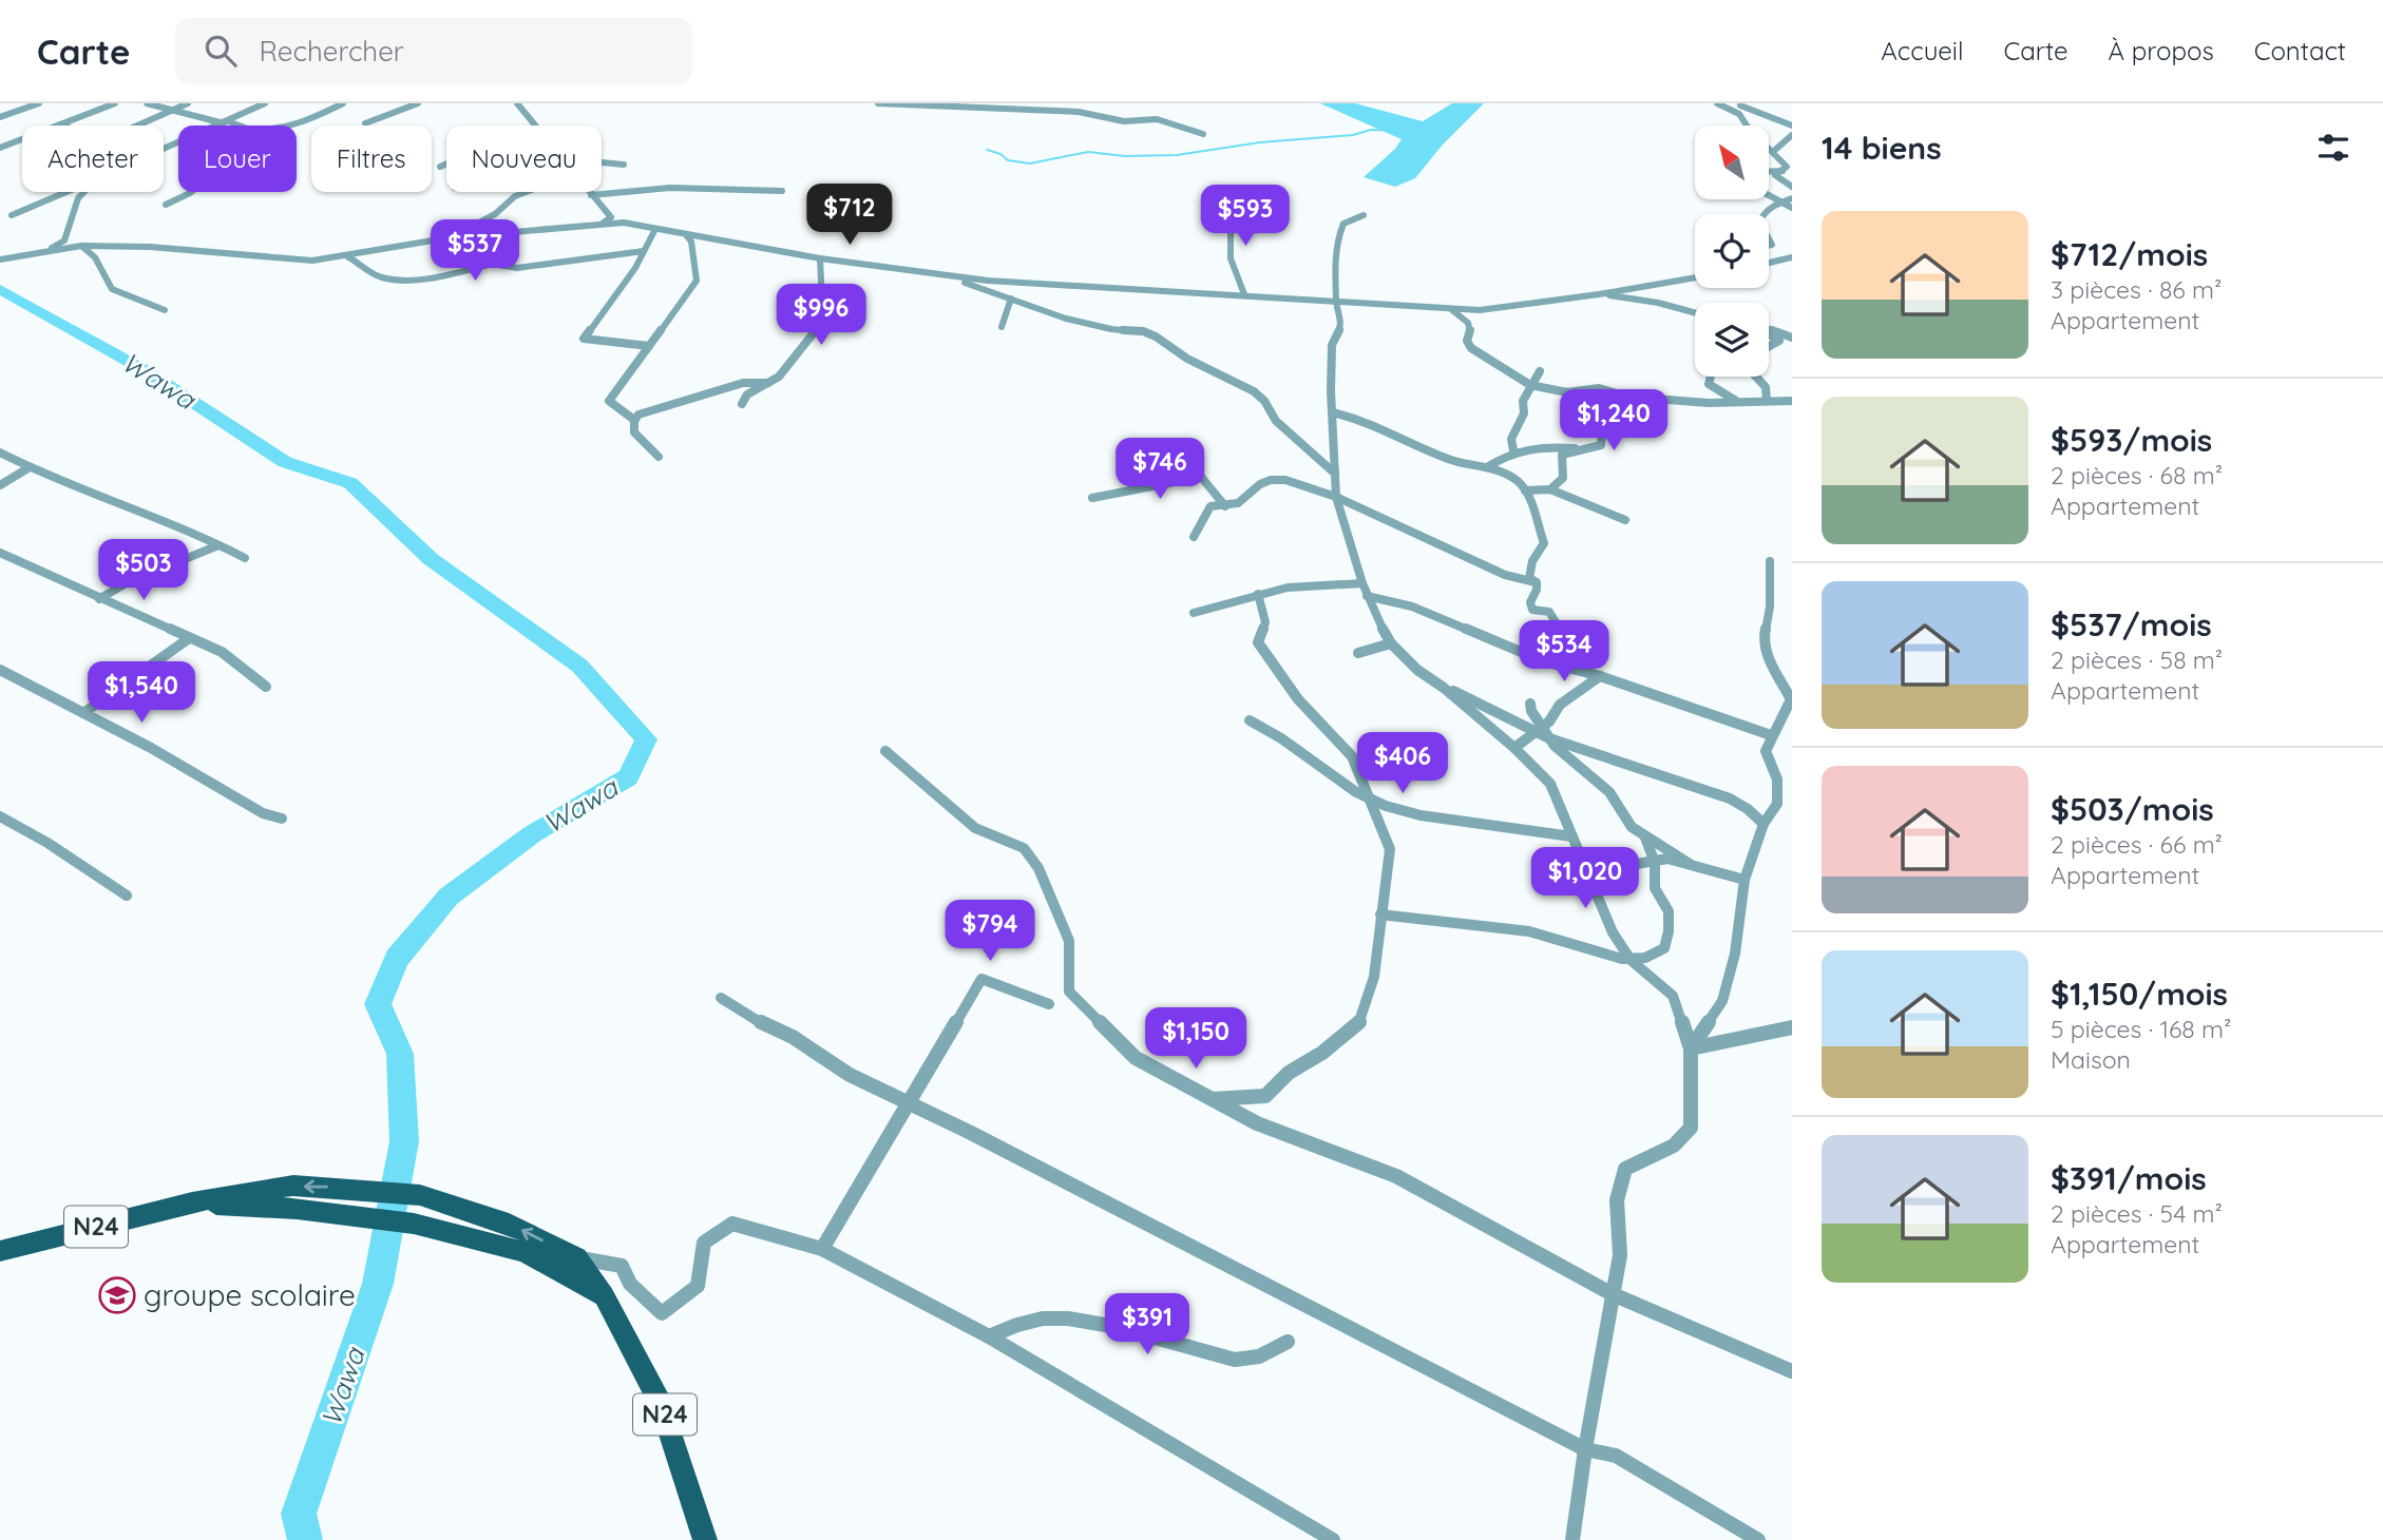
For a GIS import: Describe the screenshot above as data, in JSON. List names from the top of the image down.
{
  "streets": {
    "main road": ["N24"]
  },
  "water": ["Wawa"],
  "places": {
    "school or university": ["groupe scolaire"]
  },
  "north": "top left",
  "page": {
    "header": "Carte",
    "search": "Rechercher",
    "nav": [
      "Accueil",
      "Carte",
      "À propos",
      "Contact"
    ],
    "heading": "14 biens",
    "chip": [
      "Acheter",
      "Louer",
      "Filtres",
      "Nouveau"
    ],
    "price": [
      "$712",
      "$593",
      "$537",
      "$996",
      "$1,240",
      "$746",
      "$503",
      "$534",
      "$1,540",
      "$406",
      "$1,020",
      "$794",
      "$1,150",
      "$391"
    ],
    "list": [
      {
        "name": "$712/mois",
        "note": "3 pièces · 86 m² · Appartement"
      },
      {
        "name": "$593/mois",
        "note": "2 pièces · 68 m² · Appartement"
      },
      {
        "name": "$537/mois",
        "note": "2 pièces · 58 m² · Appartement"
      },
      {
        "name": "$503/mois",
        "note": "2 pièces · 66 m² · Appartement"
      },
      {
        "name": "$1,150/mois",
        "note": "5 pièces · 168 m² · Maison"
      },
      {
        "name": "$391/mois",
        "note": "2 pièces · 54 m² · Appartement"
      }
    ]
  }
}
